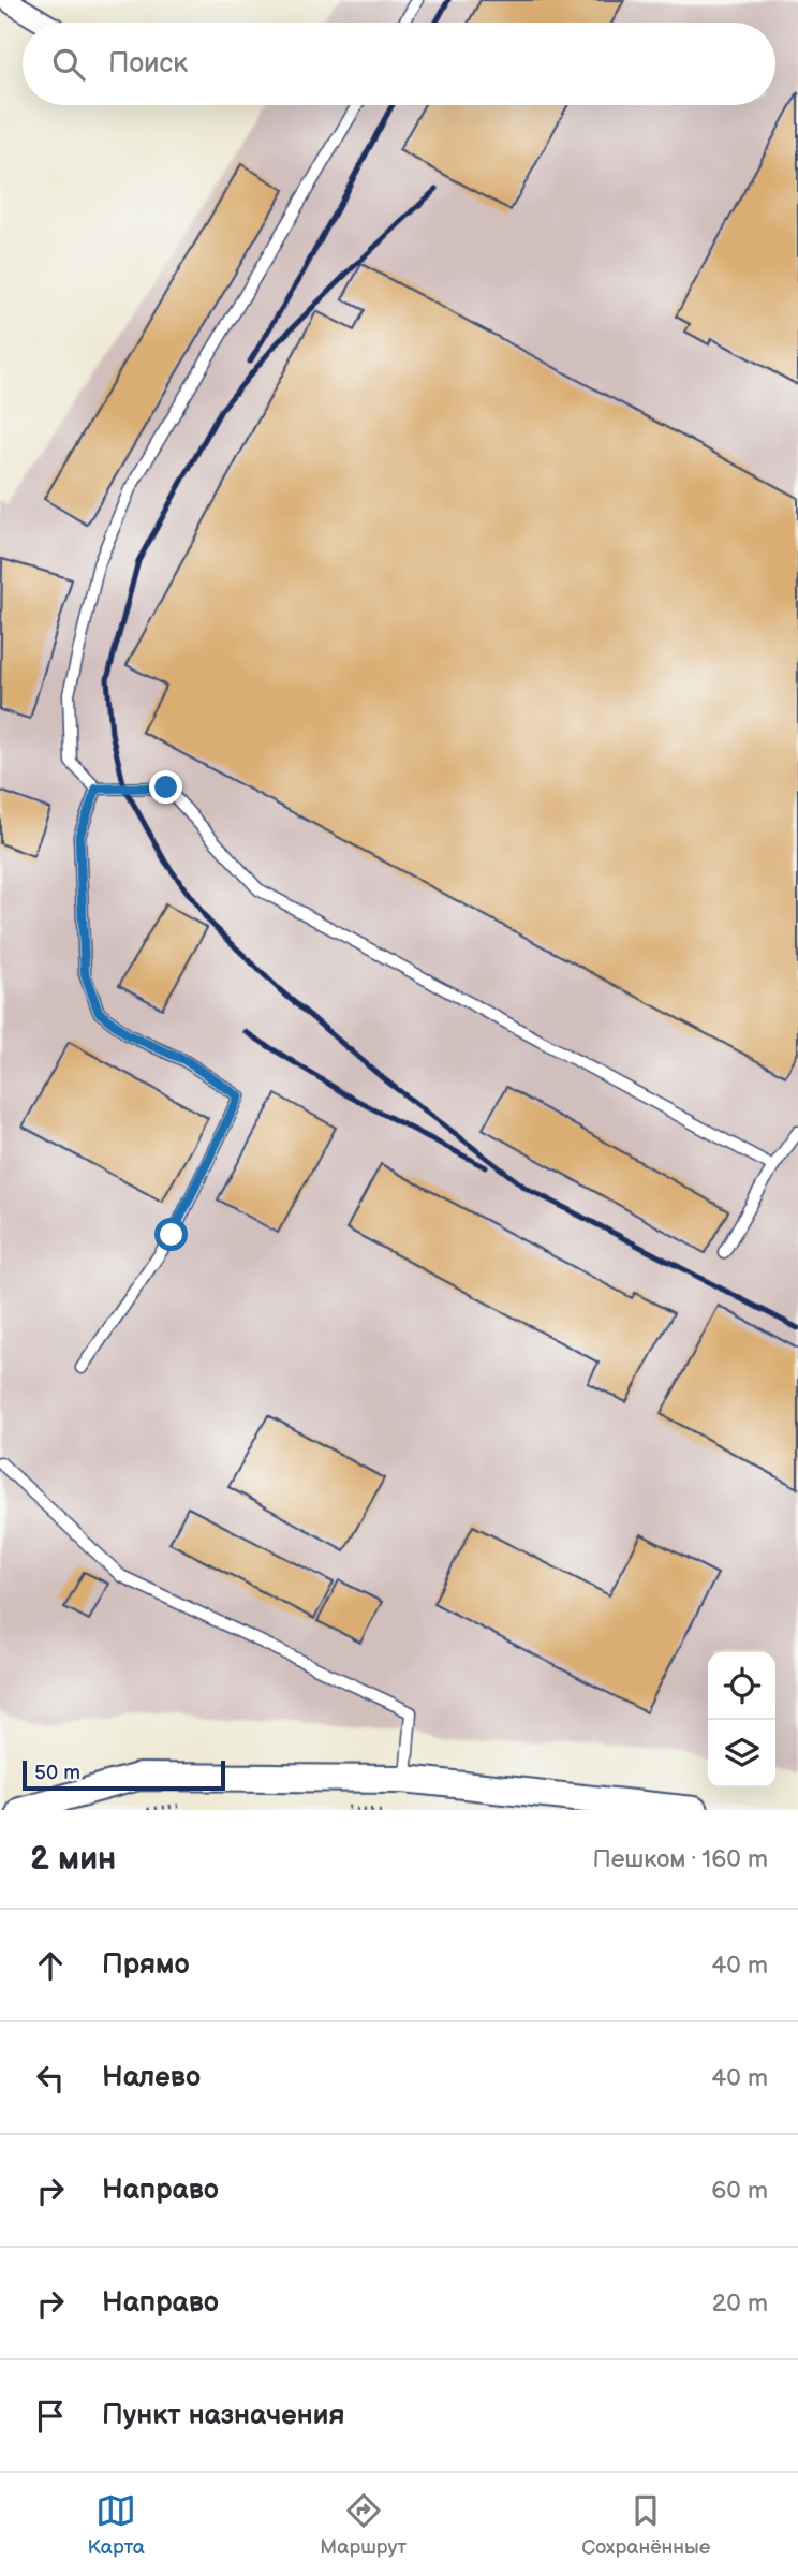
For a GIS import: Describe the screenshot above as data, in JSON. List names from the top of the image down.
{
  "scale_bar": "50 m",
  "page": {
    "search": "Поиск",
    "scale": "50 m",
    "heading": ["2 мин", "Пешком · 160 m"],
    "list": [
      ["Прямо", "40 m"],
      ["Налево", "40 m"],
      ["Направо", "60 m"],
      ["Направо", "20 m"],
      "Пункт назначения"
    ],
    "nav": ["Карта", "Маршрут", "Сохранённые"]
  }
}
